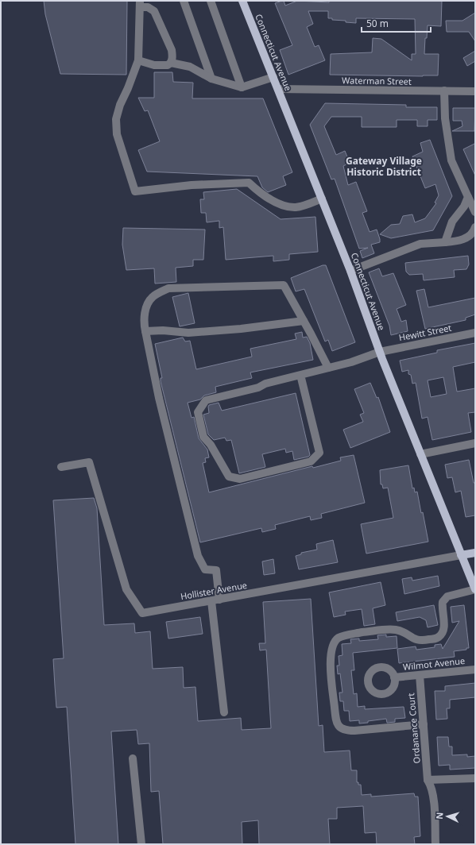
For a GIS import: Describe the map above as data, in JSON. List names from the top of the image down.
{
  "streets": {
    "main road": ["Connecticut Avenue", "Hollister Avenue"],
    "street": [
      "Waterman Street",
      "Hewitt Street",
      "Wilmot Avenue",
      "Ordanance Court"
    ]
  },
  "crossings": [
    ["Connecticut Avenue", "Waterman Street"],
    ["Connecticut Avenue", "Hewitt Street"],
    ["Connecticut Avenue", "Hollister Avenue"],
    ["Wilmot Avenue", "Ordanance Court"]
  ],
  "districts": ["Gateway Village Historic District"],
  "scale_bar": "50 m",
  "north": "left"
}
